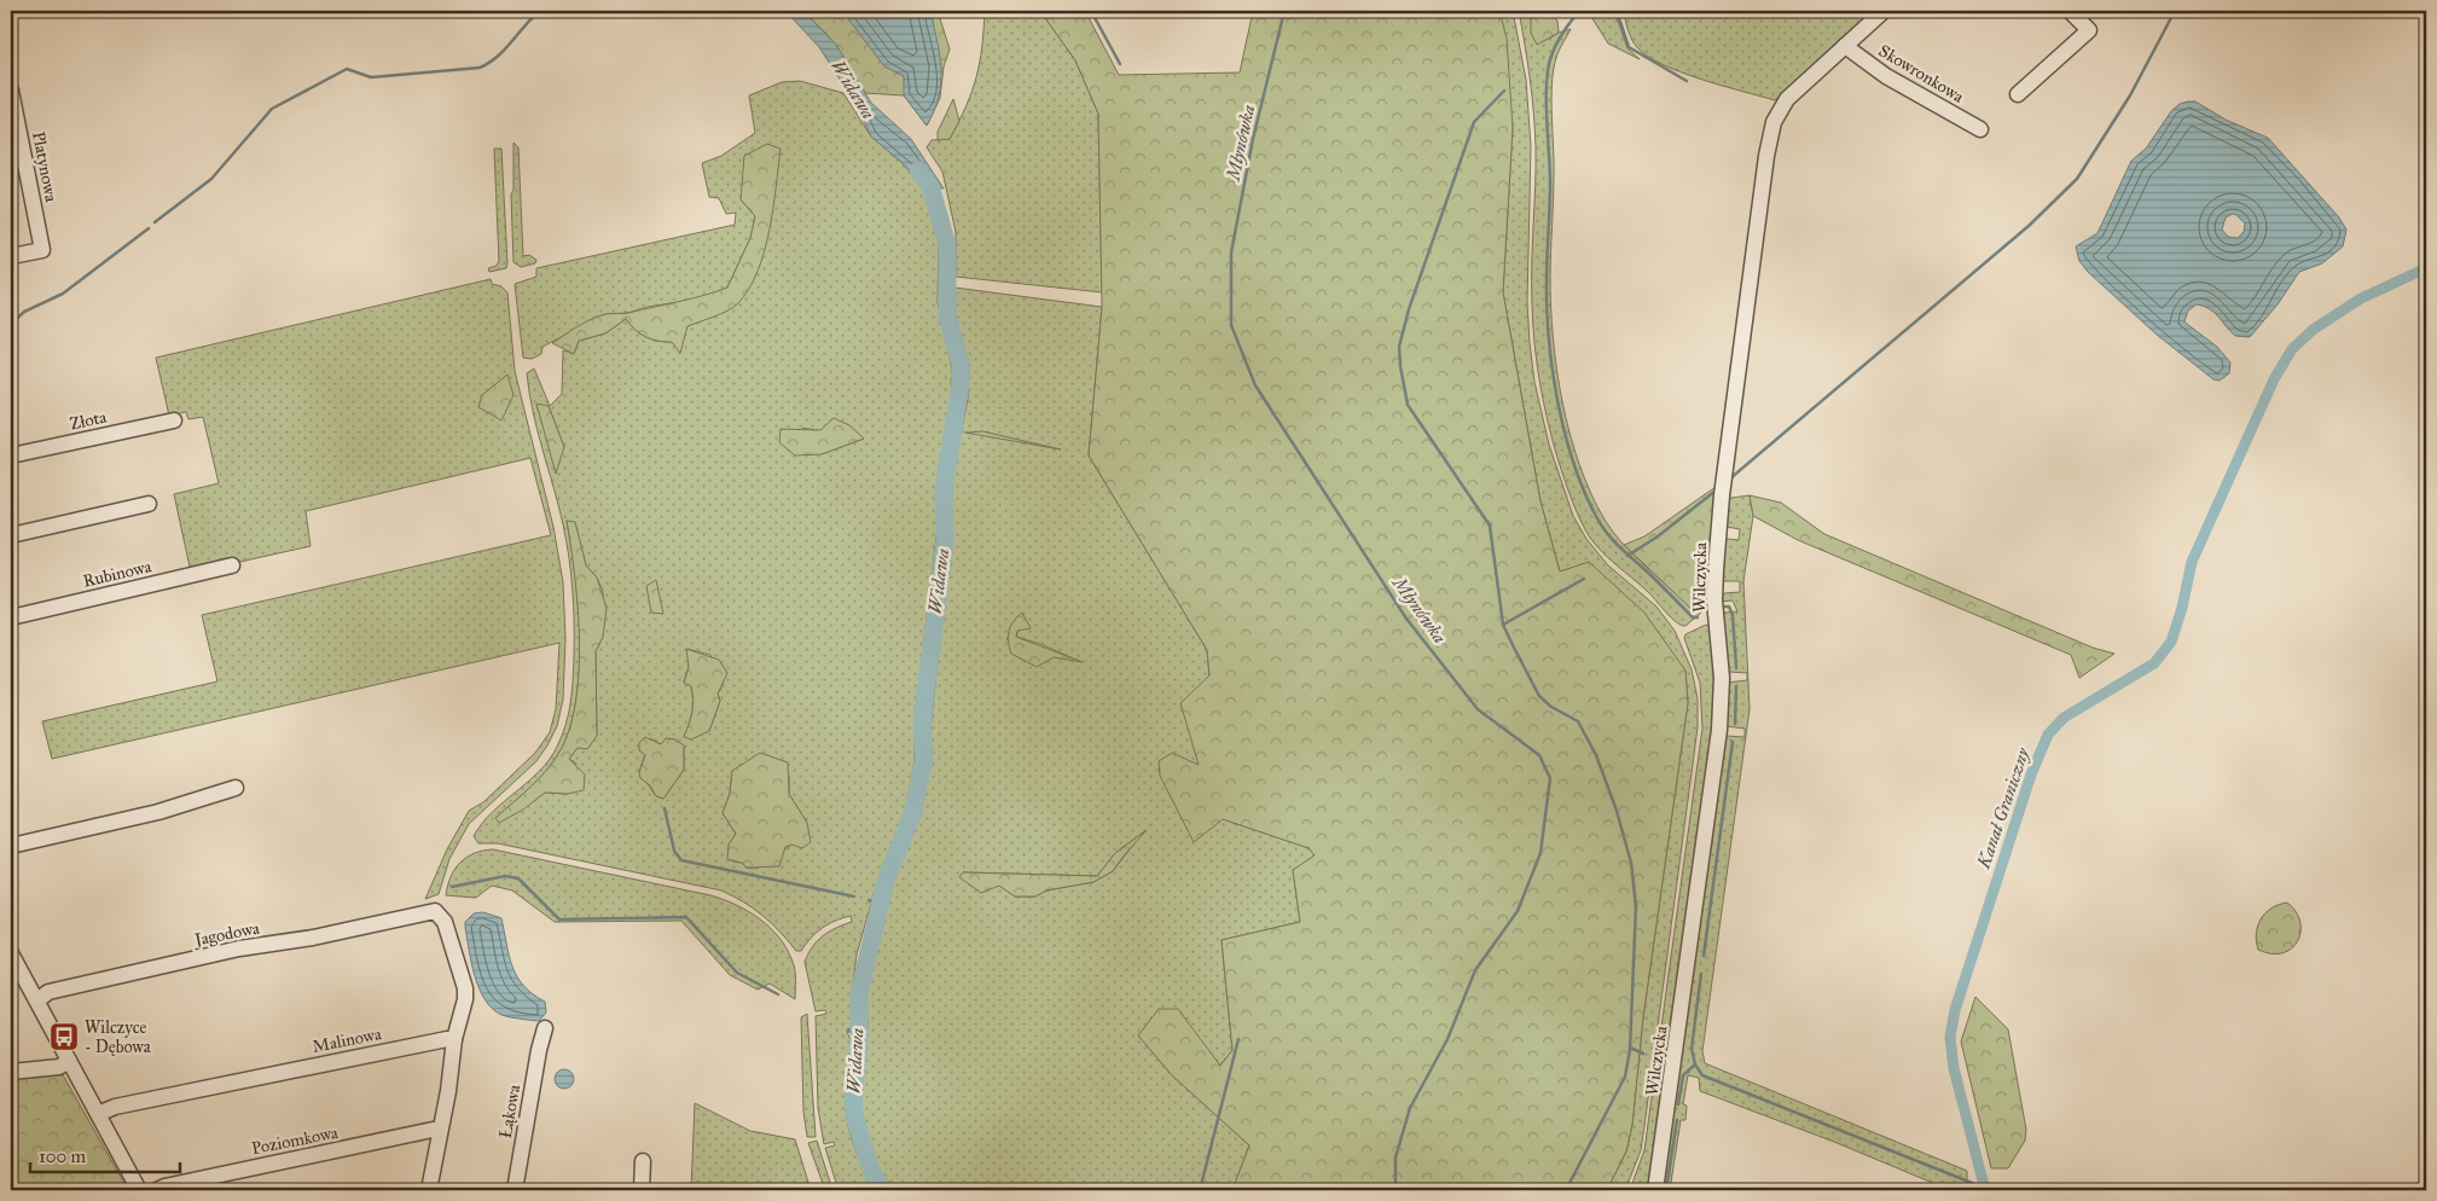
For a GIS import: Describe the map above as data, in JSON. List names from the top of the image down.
{
  "streets": {
    "street": [
      "Skowronkowa",
      "Platynowa",
      "Złota",
      "Rubinowa",
      "Wilczycka",
      "Jagodowa",
      "Malinowa",
      "Łąkowa",
      "Poziomkowa"
    ]
  },
  "crossings": [
    ["Skowronkowa", "Wilczycka"],
    ["Jagodowa", "Malinowa"]
  ],
  "water": ["Widawa", "Młynówka", "Kanał Graniczny"],
  "places": {
    "bus stop": ["Wilczyce - Dębowa"]
  },
  "scale_bar": "100 m"
}
